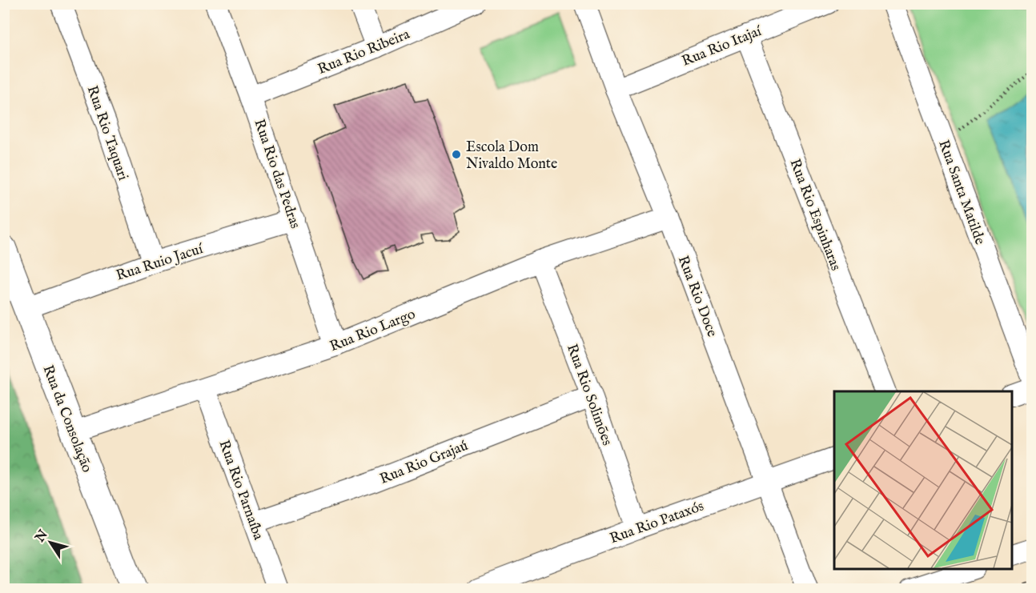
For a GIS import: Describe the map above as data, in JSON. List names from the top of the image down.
{
  "streets": {
    "street": [
      "Rua Rio Itajaí",
      "Rua Rio Ribeira",
      "Rua Rio Taquari",
      "Rua Rio das Pedras",
      "Rua Santa Matilde",
      "Rua Rio Espinharas",
      "Rua Ruio Jacuí",
      "Rua Rio Doce",
      "Rua Rio Largo",
      "Rua Rio Solimões",
      "Rua da Consolação",
      "Rua Rio Grajaú",
      "Rua Rio Parnaíba",
      "Rua Rio Pataxós"
    ]
  },
  "crossings": [
    ["Rua Rio Itajaí", "Rua Rio Espinharas"],
    ["Rua Rio Itajaí", "Rua Rio Doce"],
    ["Rua Rio Ribeira", "Rua Rio das Pedras"],
    ["Rua Rio Taquari", "Rua Ruio Jacuí"],
    ["Rua Rio das Pedras", "Rua Ruio Jacuí"],
    ["Rua Rio das Pedras", "Rua Rio Largo"],
    ["Rua Ruio Jacuí", "Rua da Consolação"],
    ["Rua Rio Doce", "Rua Rio Largo"],
    ["Rua Rio Doce", "Rua Rio Pataxós"],
    ["Rua Rio Largo", "Rua Rio Solimões"],
    ["Rua Rio Largo", "Rua da Consolação"],
    ["Rua Rio Largo", "Rua Rio Parnaíba"],
    ["Rua Rio Solimões", "Rua Rio Grajaú"],
    ["Rua Rio Solimões", "Rua Rio Pataxós"],
    ["Rua Rio Grajaú", "Rua Rio Parnaíba"]
  ],
  "places": ["Escola Dom Nivaldo Monte"],
  "north": "top left"
}
